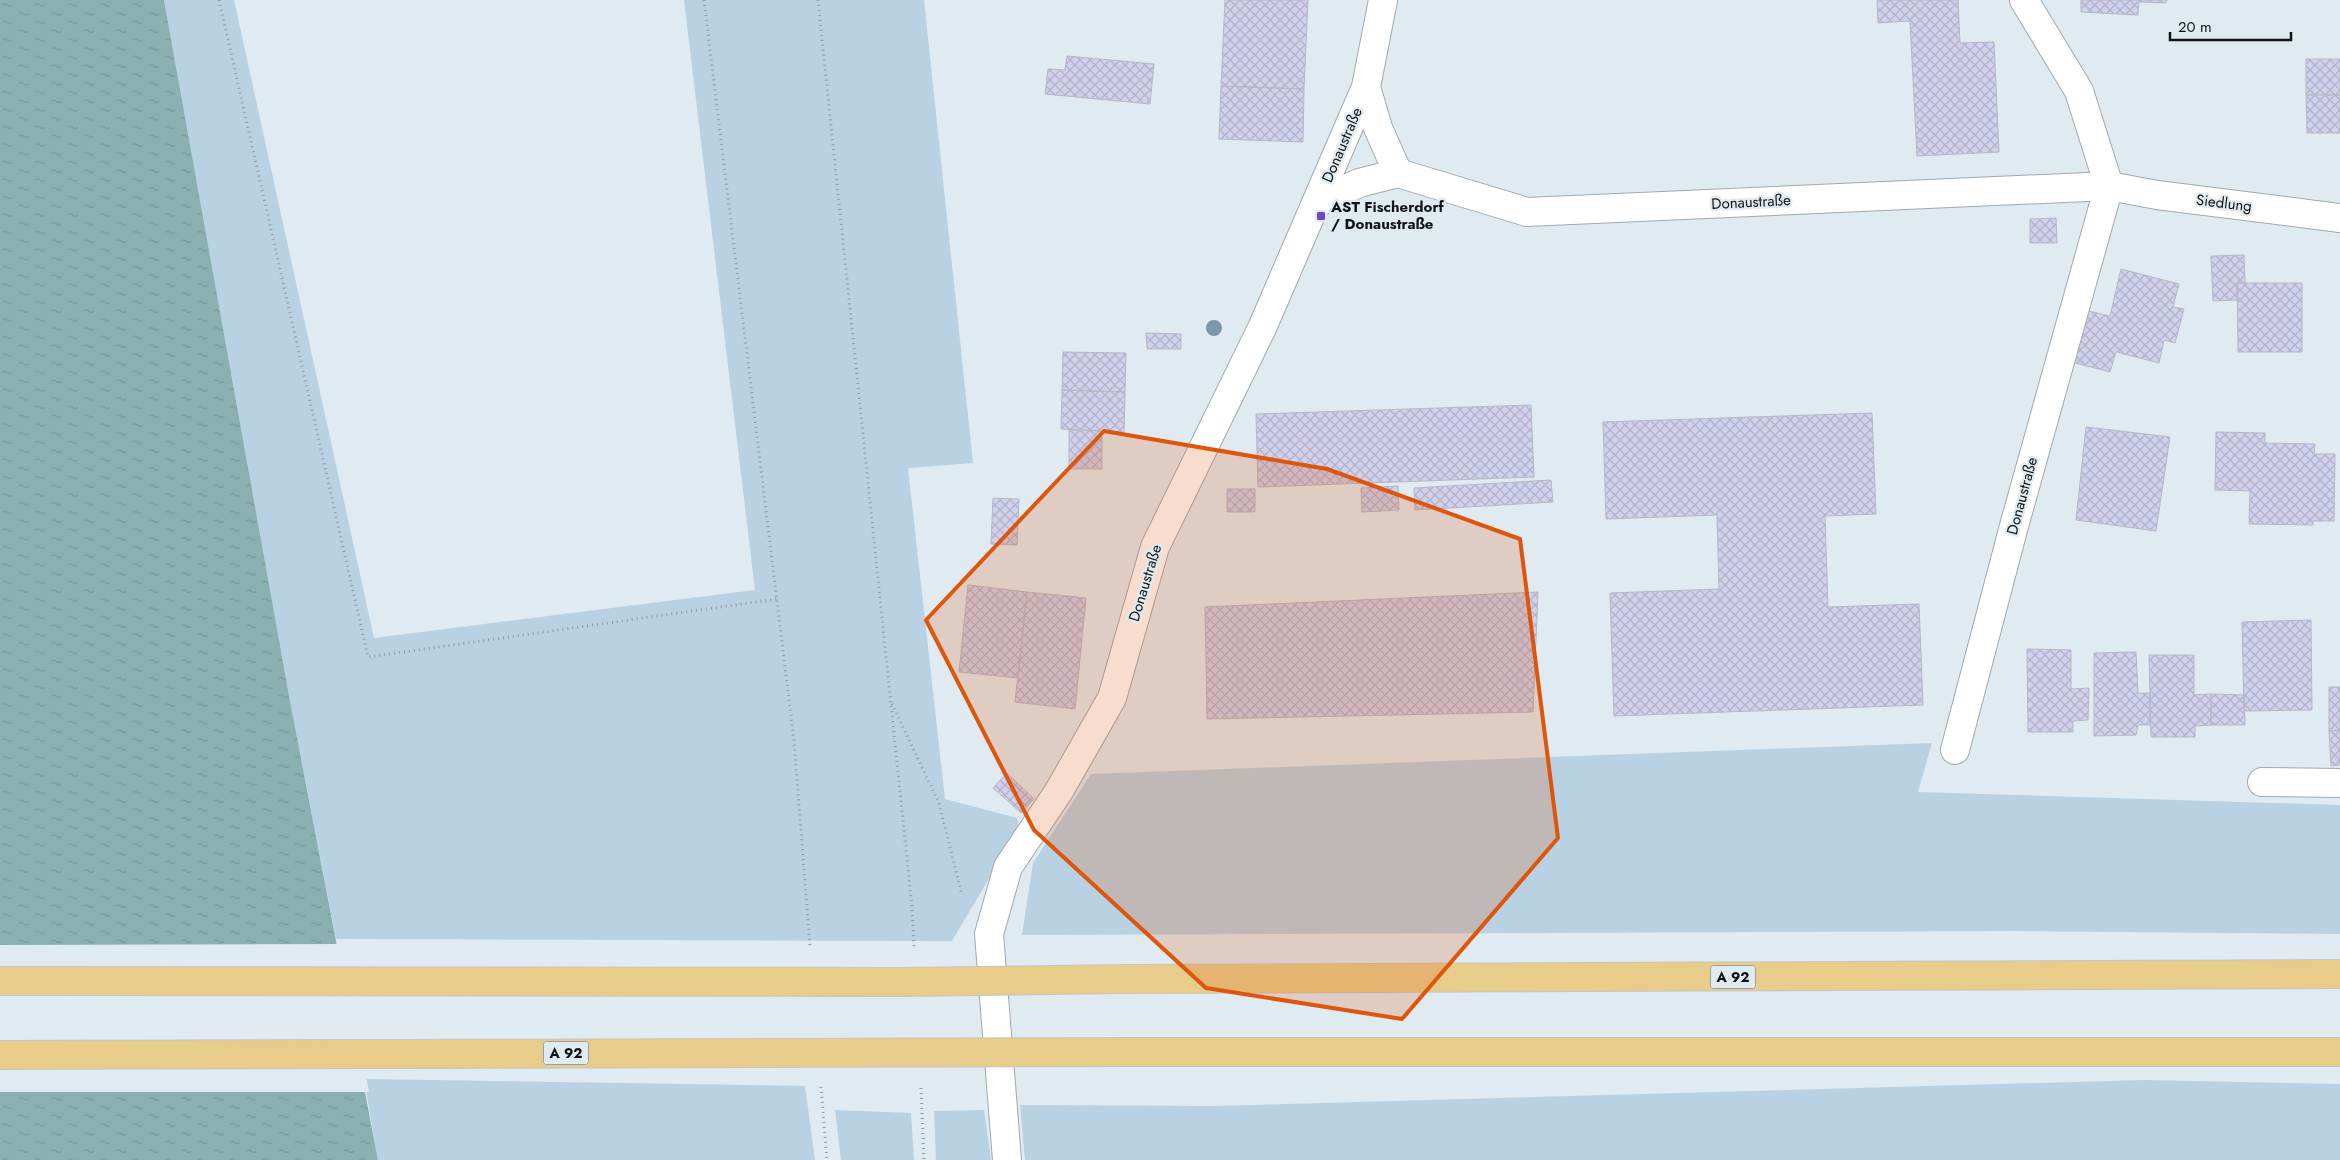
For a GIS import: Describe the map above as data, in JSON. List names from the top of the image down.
{
  "streets": {
    "highway": ["A 92"],
    "street": ["Donaustraße", "Siedlung"]
  },
  "crossings": [
    ["Donaustraße", "Siedlung"]
  ],
  "places": {
    "transit": ["AST Fischerdorf / Donaustraße"]
  },
  "scale_bar": "20 m"
}
